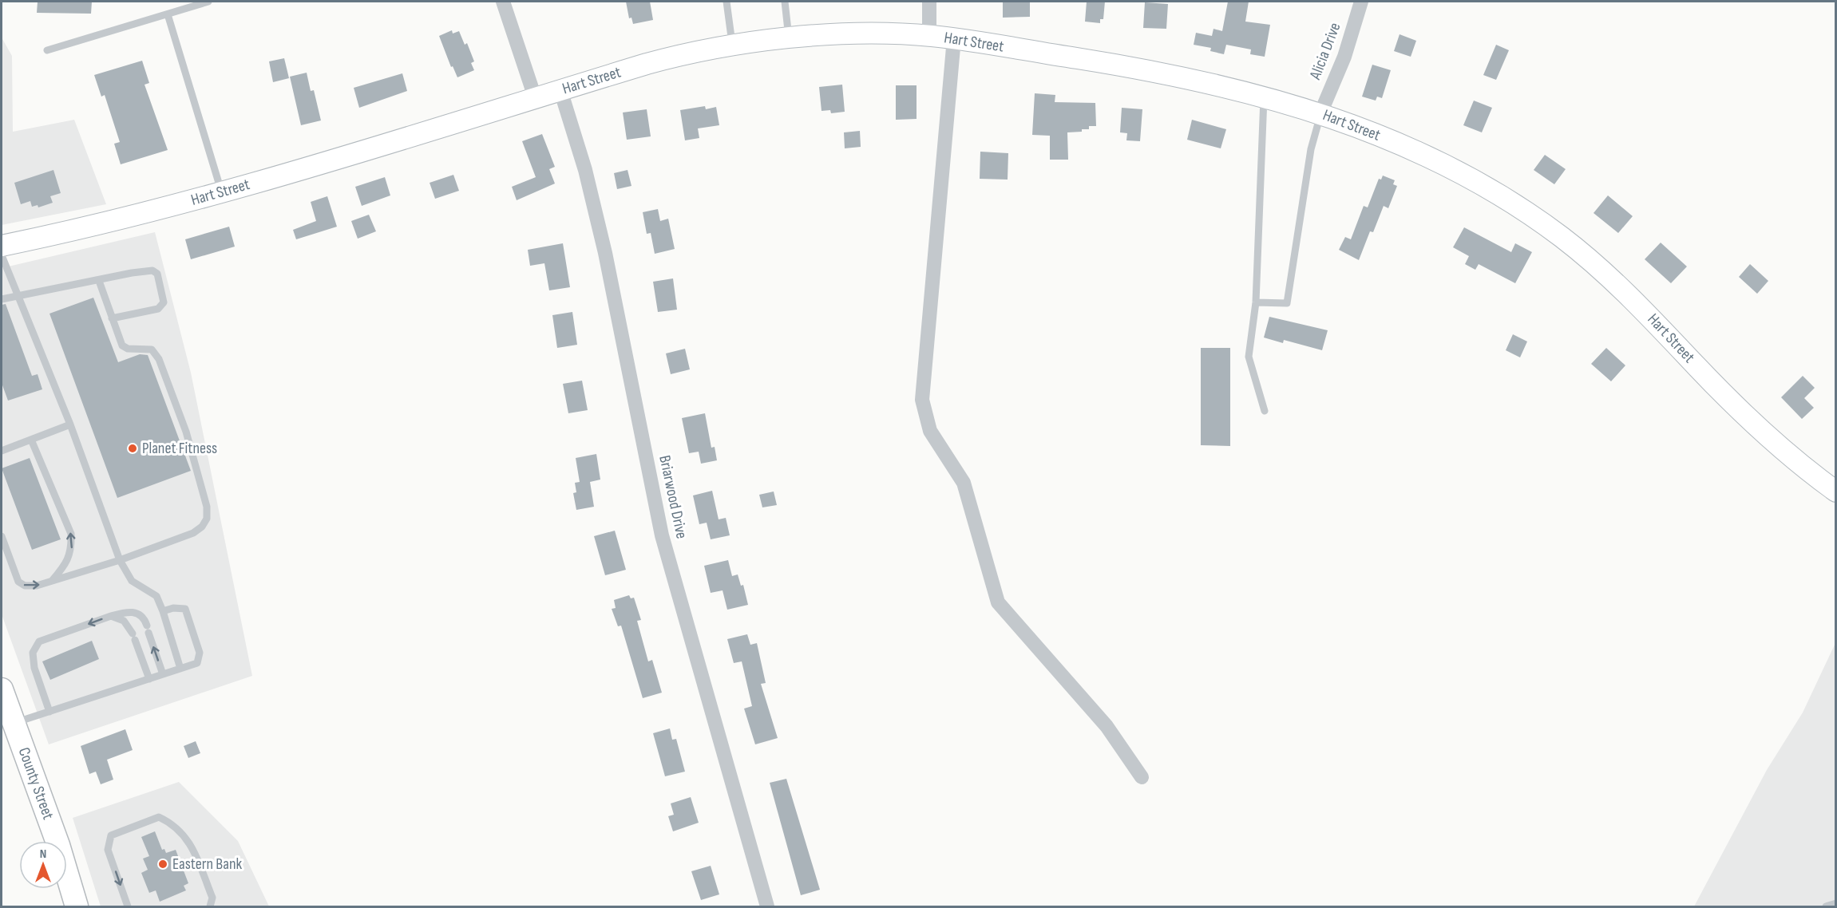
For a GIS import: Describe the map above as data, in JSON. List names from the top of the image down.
{
  "streets": {
    "main road": ["County Street"],
    "street": ["Hart Street", "Alicia Drive", "Briarwood Drive"]
  },
  "crossings": [
    ["Hart Street", "Alicia Drive"],
    ["Hart Street", "Briarwood Drive"]
  ],
  "places": ["Planet Fitness", "Eastern Bank"],
  "north": "top"
}
